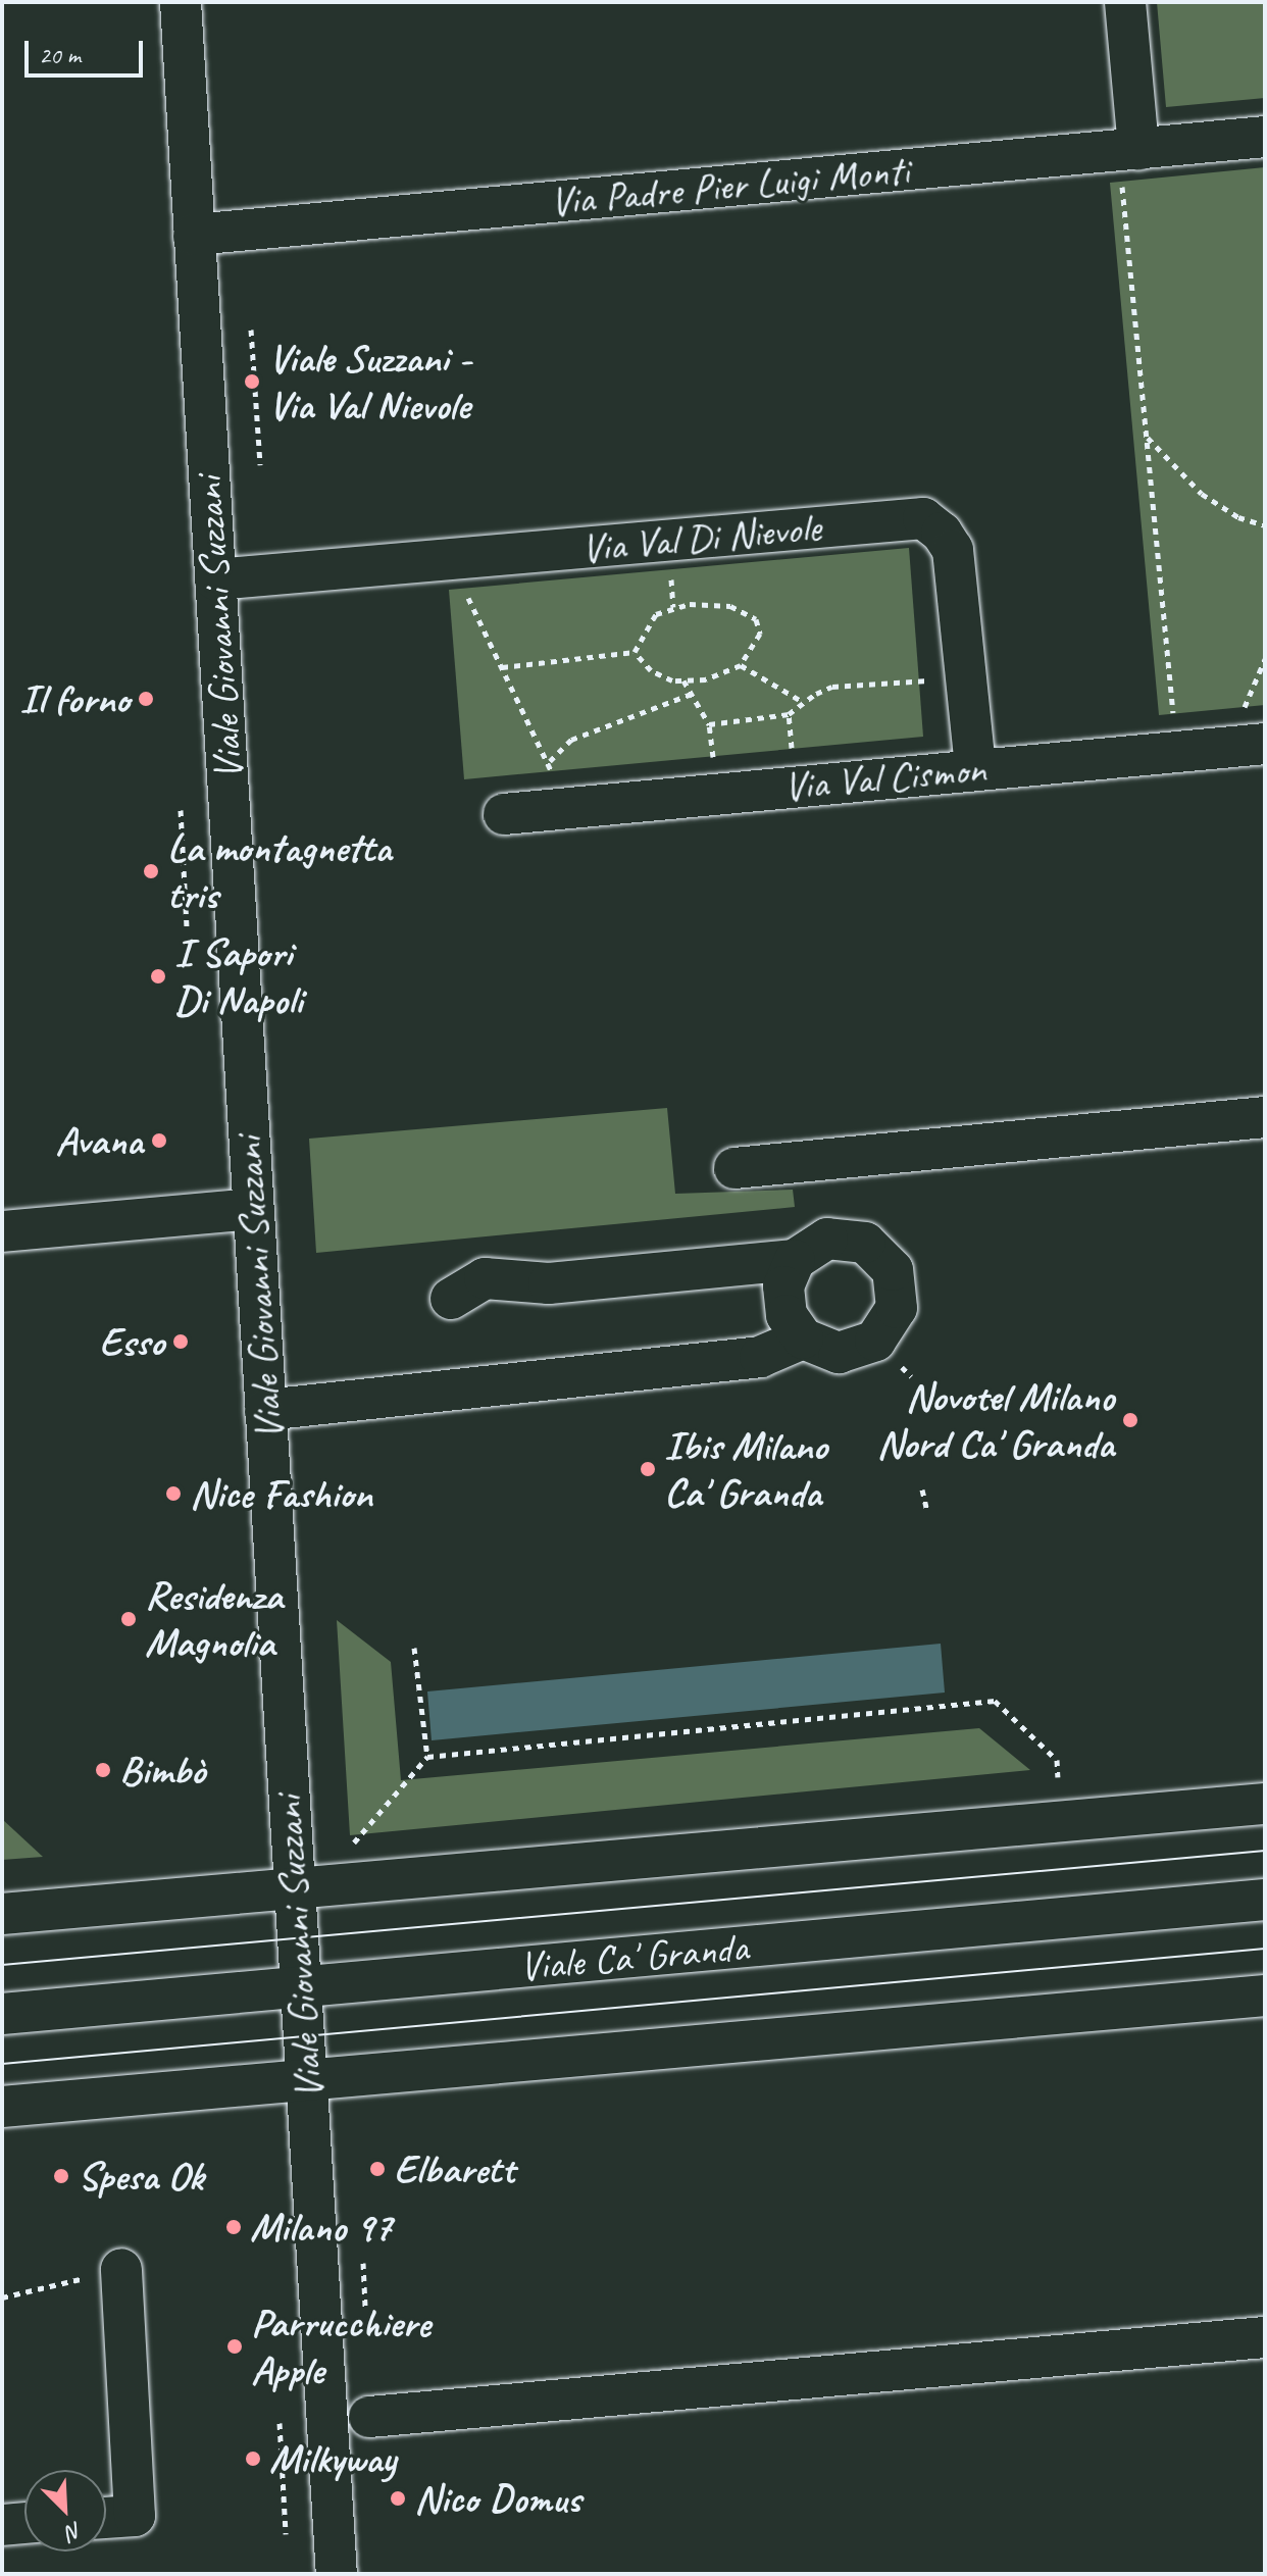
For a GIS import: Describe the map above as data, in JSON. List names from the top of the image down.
{
  "streets": {
    "street": [
      "Via Padre Pier Luigi Monti",
      "Via Val Di Nievole",
      "Viale Giovanni Suzzani",
      "Via Val Cismon",
      "Viale Ca' Granda"
    ]
  },
  "crossings": [
    ["Via Padre Pier Luigi Monti", "Viale Giovanni Suzzani"],
    ["Via Val Di Nievole", "Viale Giovanni Suzzani"],
    ["Via Val Di Nievole", "Via Val Cismon"],
    ["Viale Giovanni Suzzani", "Viale Ca' Granda"]
  ],
  "places": [
    "Viale Suzzani - Via Val Nievole",
    "Il forno",
    "La montagnetta tris",
    "I Sapori Di Napoli",
    "Avana",
    "Esso",
    "Novotel Milano Nord Ca' Granda",
    "Ibis Milano Ca' Granda",
    "Nice Fashion",
    "Residenza Magnolia",
    "Bimbò",
    "Elbarett",
    "Spesa Ok",
    "Milano 97",
    "Parrucchiere Apple",
    "Milkyway",
    "Nico Domus"
  ],
  "scale_bar": "20 m",
  "north": "bottom right"
}
